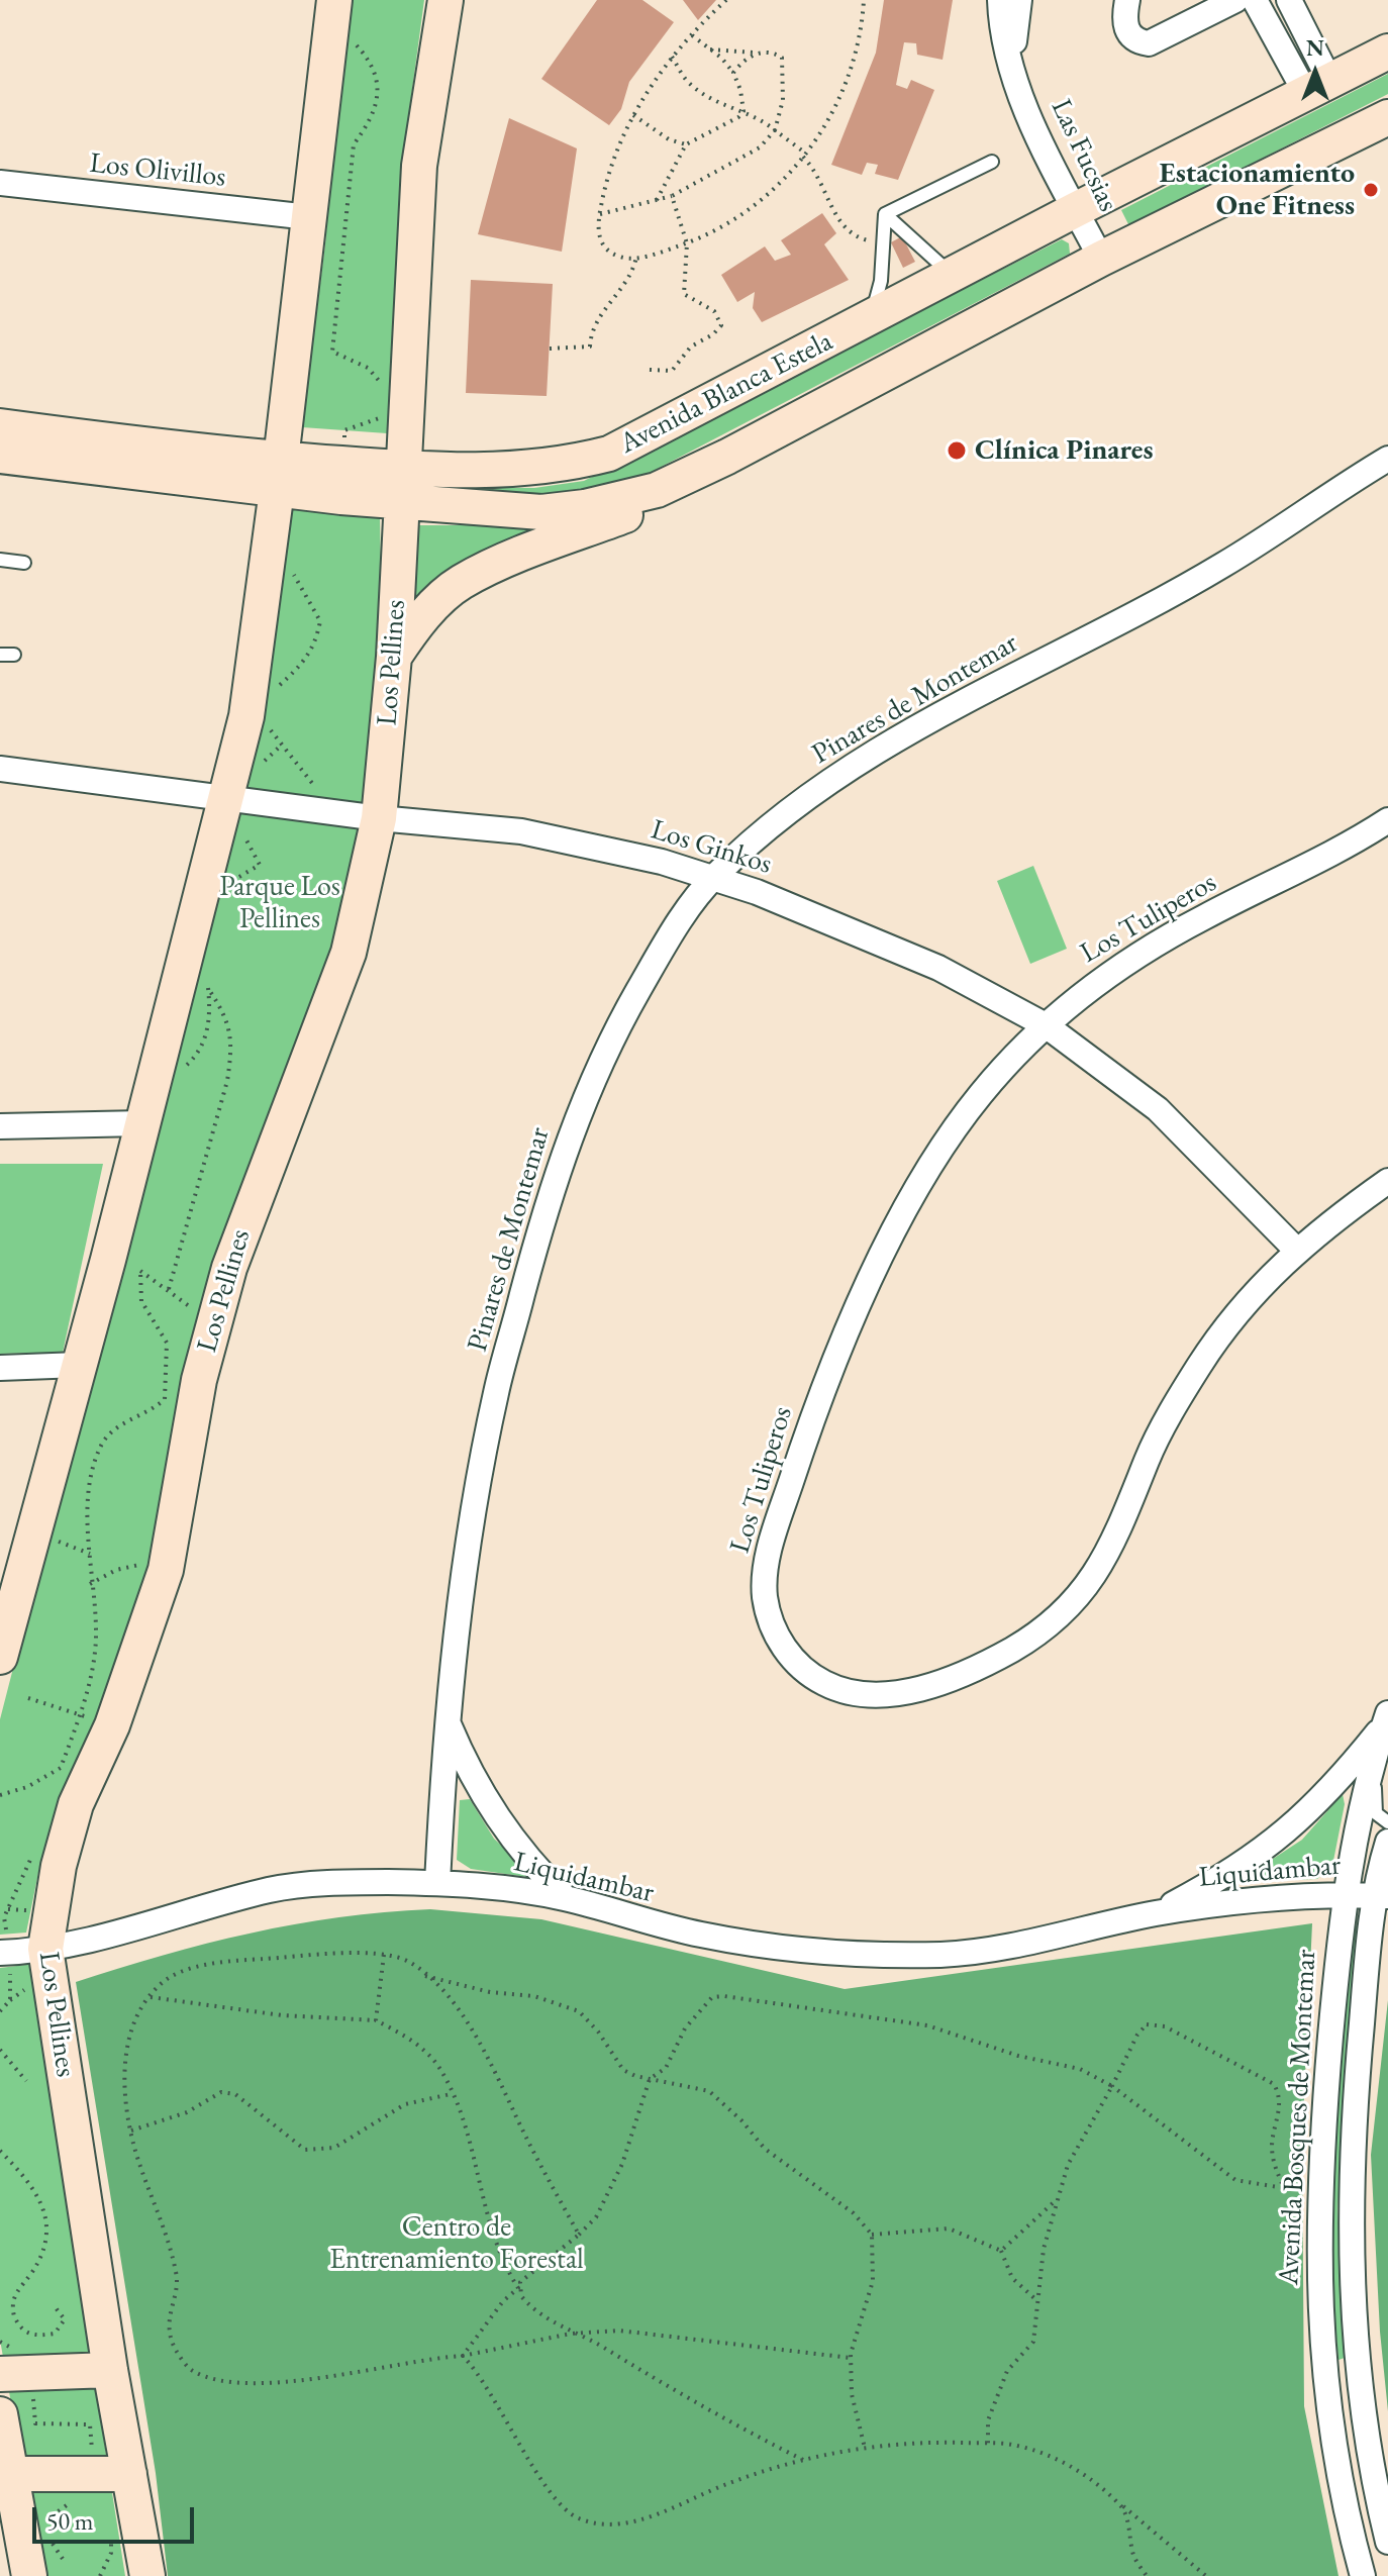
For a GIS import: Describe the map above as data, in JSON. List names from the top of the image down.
{
  "streets": {
    "main road": ["Avenida Blanca Estela", "Los Pellines"],
    "street": [
      "Las Fucsias",
      "Los Olivillos",
      "Pinares de Montemar",
      "Los Ginkos",
      "Los Tuliperos",
      "Liquidambar",
      "Avenida Bosques de Montemar"
    ]
  },
  "crossings": [
    ["Las Fucsias", "Avenida Blanca Estela"],
    ["Avenida Blanca Estela", "Los Pellines"],
    ["Los Pellines", "Los Ginkos"],
    ["Los Pellines", "Liquidambar"],
    ["Pinares de Montemar", "Los Ginkos"],
    ["Pinares de Montemar", "Liquidambar"],
    ["Los Ginkos", "Los Tuliperos"],
    ["Liquidambar", "Avenida Bosques de Montemar"]
  ],
  "parks": ["Parque Los Pellines", "Centro de Entrenamiento Forestal"],
  "places": ["Estacionamiento One Fitness", "Clínica Pinares"],
  "scale_bar": "50 m",
  "north": "top"
}
